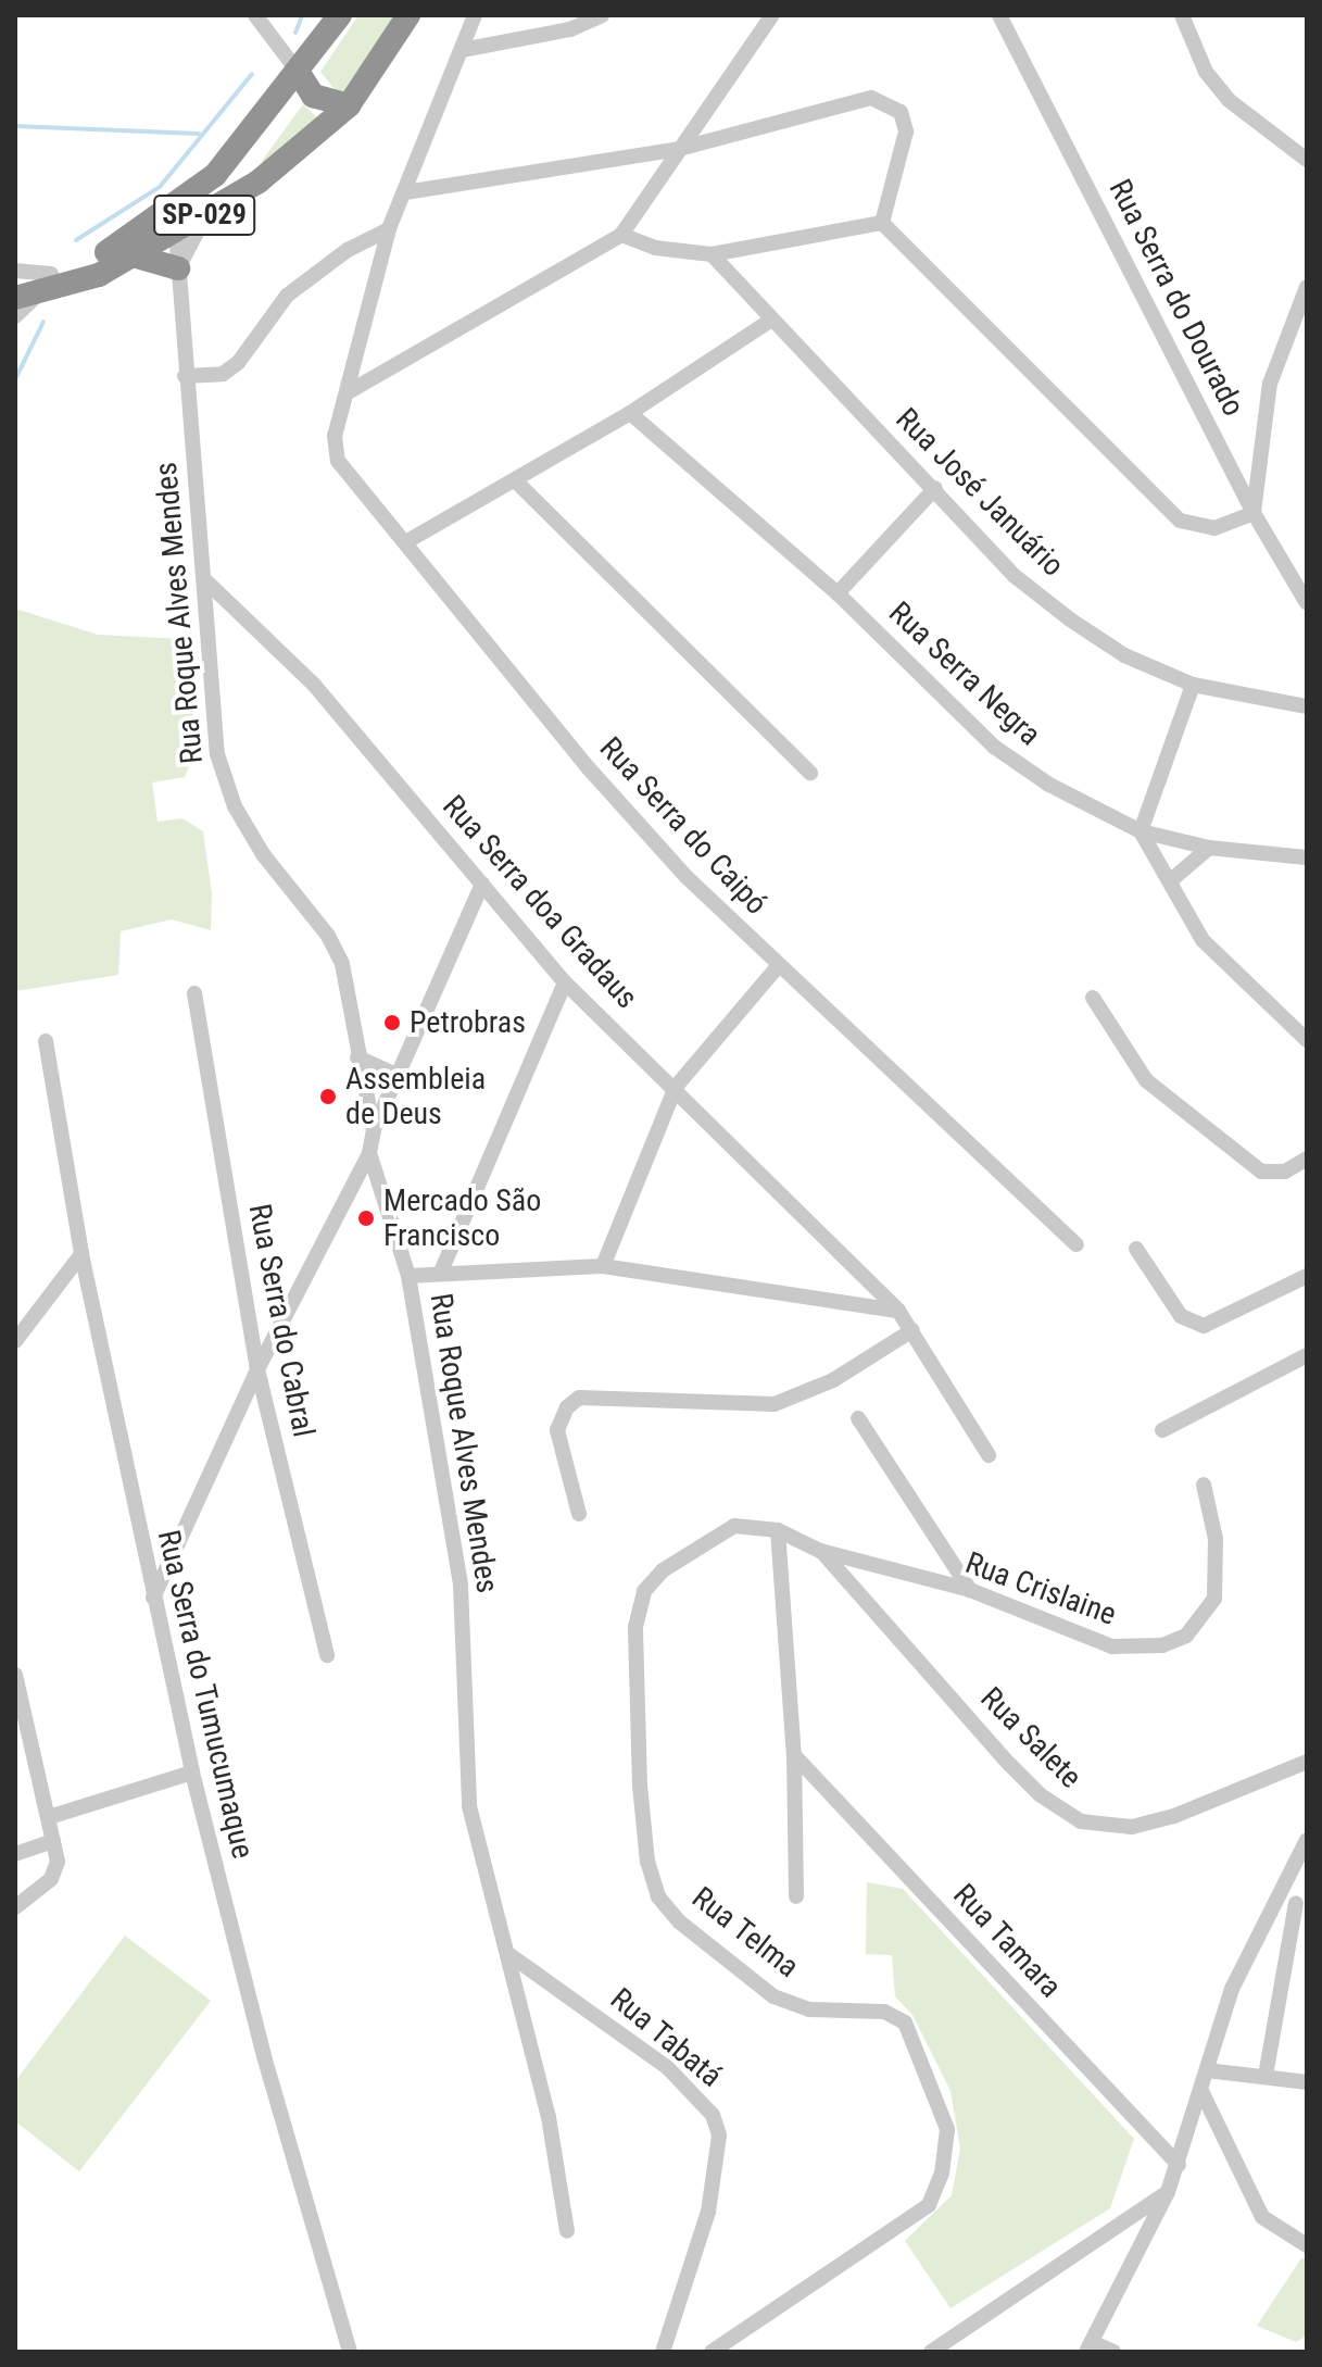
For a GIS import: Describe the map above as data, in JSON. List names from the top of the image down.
{
  "streets": {
    "highway": ["SP-029"],
    "street": [
      "Rua Serra do Dourado",
      "Rua José Januário",
      "Rua Roque Alves Mendes",
      "Rua Serra Negra",
      "Rua Serra do Caipó",
      "Rua Serra doa Gradaus",
      "Rua Serra do Cabral",
      "Rua Crislaine",
      "Rua Serra do Tumucumaque",
      "Rua Salete",
      "Rua Telma",
      "Rua Tamara",
      "Rua Tabatá"
    ]
  },
  "crossings": [
    ["SP-029", "Rua Roque Alves Mendes"],
    ["Rua Roque Alves Mendes", "Rua Serra doa Gradaus"],
    ["Rua Roque Alves Mendes", "Rua Tabatá"],
    ["Rua Crislaine", "Rua Salete"],
    ["Rua Crislaine", "Rua Telma"],
    ["Rua Salete", "Rua Telma"]
  ],
  "places": ["Petrobras", "Assembleia de Deus", "Mercado São Francisco"]
}
